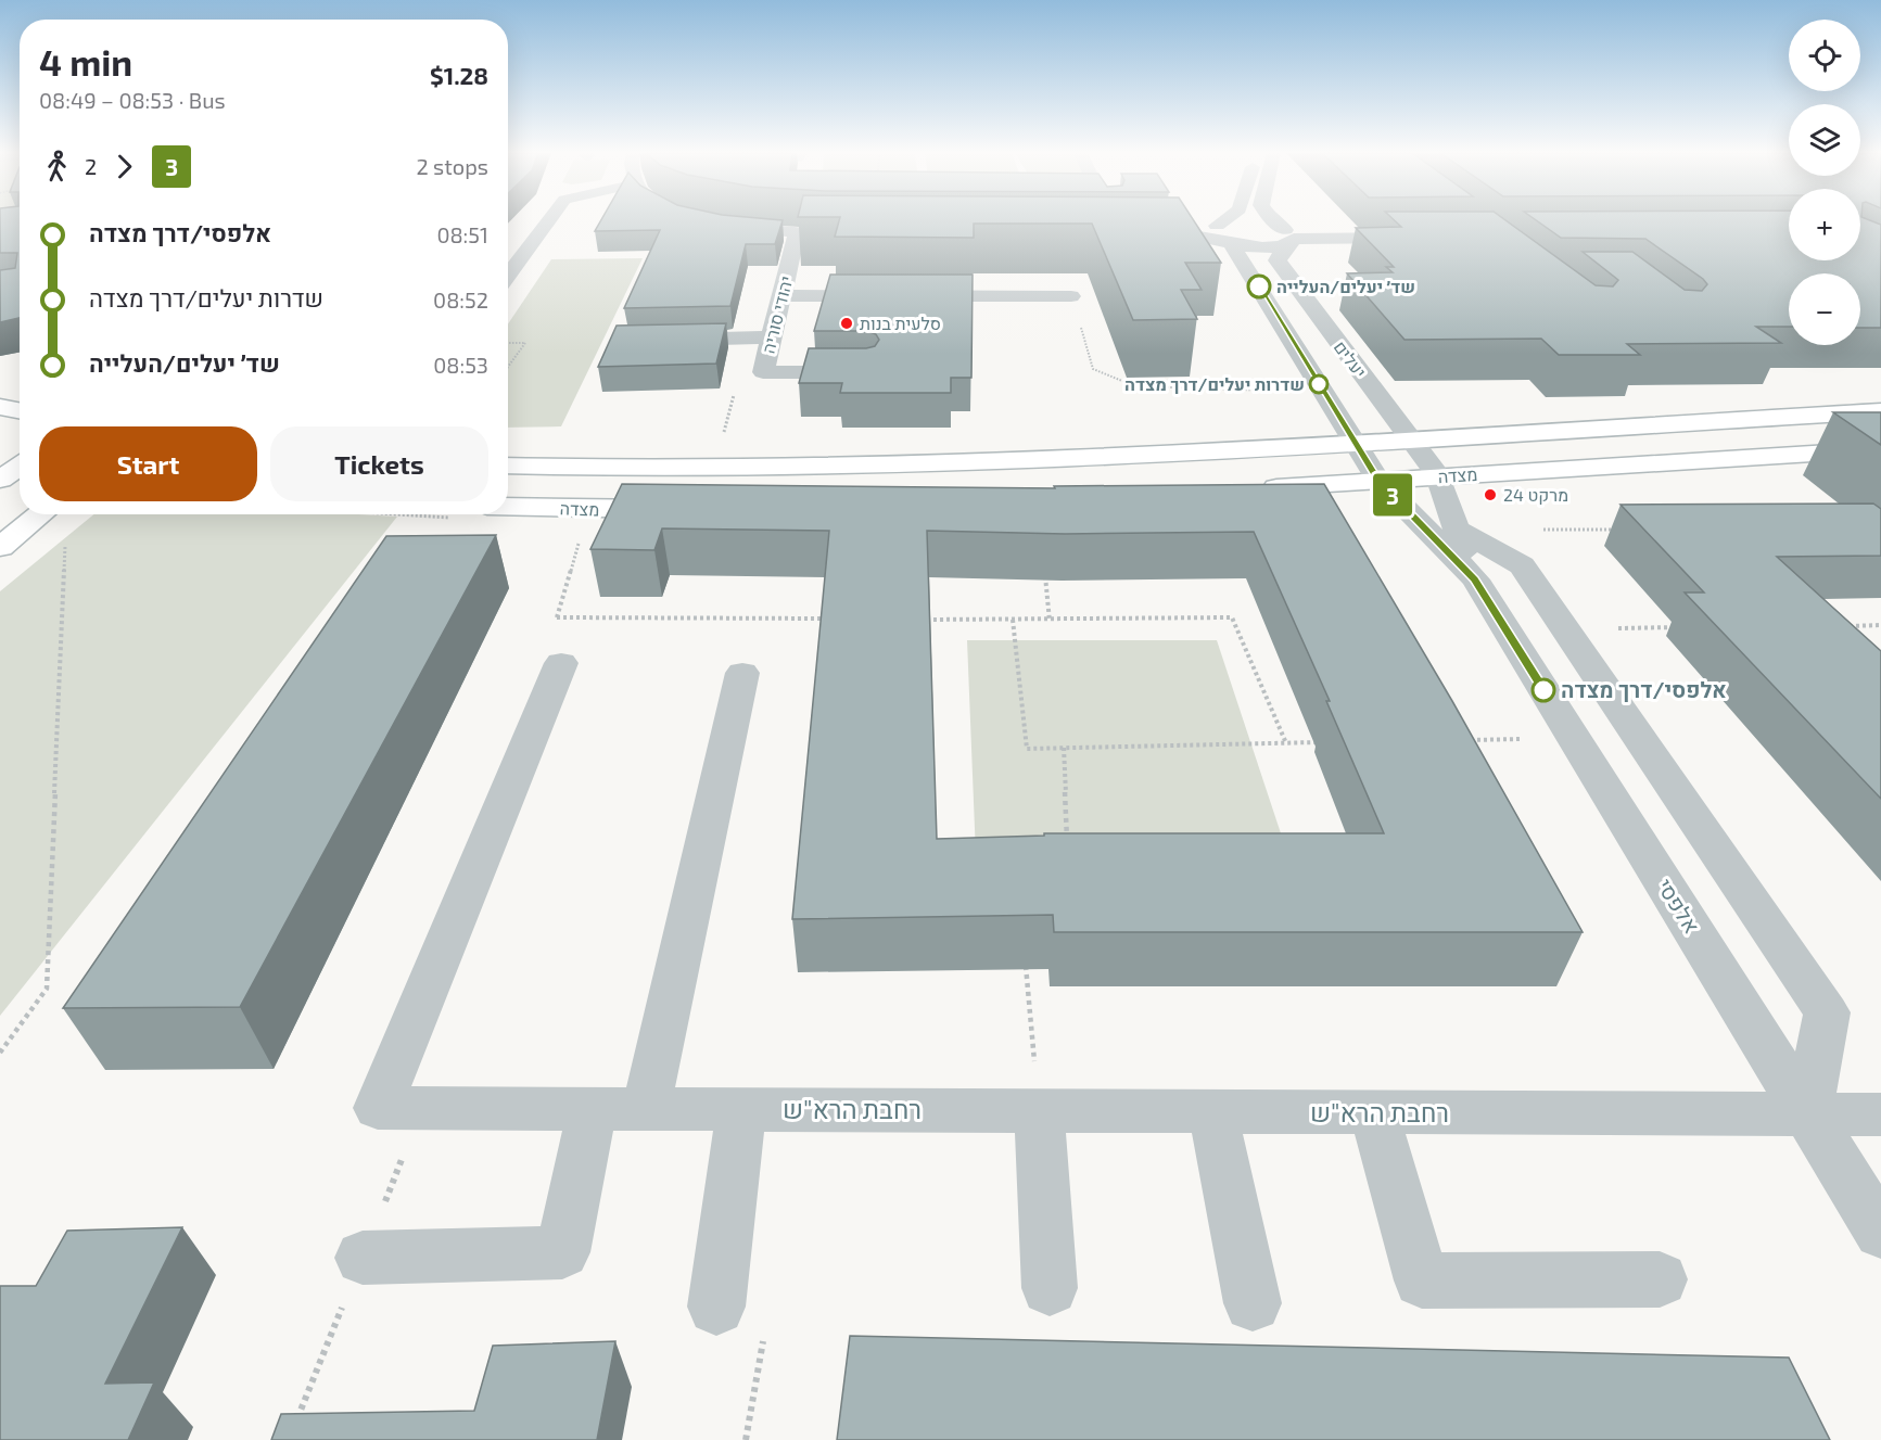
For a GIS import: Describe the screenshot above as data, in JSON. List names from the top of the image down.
{
  "streets": {
    "main road": ["מצדה"],
    "street": [
      "יהודי סוריה",
      "יעלים",
      "אלפסי",
      "רחבת הרא\"ש"
    ]
  },
  "crossings": [
    ["יעלים", "מצדה"],
    ["יעלים", "אלפסי"],
    ["מצדה", "אלפסי"],
    ["אלפסי", "רחבת הרא\"ש"]
  ],
  "places": [
    "שד׳ יעלים/העלייה",
    "סלעית בנות",
    "שדרות יעלים/דרך מצדה",
    "מרקט 24",
    "אלפסי/דרך מצדה"
  ],
  "lines": ["bus line 3"],
  "page": {
    "on_map": "3",
    "map_buttons": ["+", "−"],
    "heading": ["4 min", "08:49 – 08:53 · Bus", "$1.28"],
    "legs": ["2", "3", "2 stops"],
    "list": [
      {
        "name": "אלפסי/דרך מצדה",
        "value": "08:51"
      },
      {
        "name": "שדרות יעלים/דרך מצדה",
        "value": "08:52"
      },
      {
        "name": "שד׳ יעלים/העלייה",
        "value": "08:53"
      }
    ],
    "buttons": ["Start", "Tickets"]
  }
}
